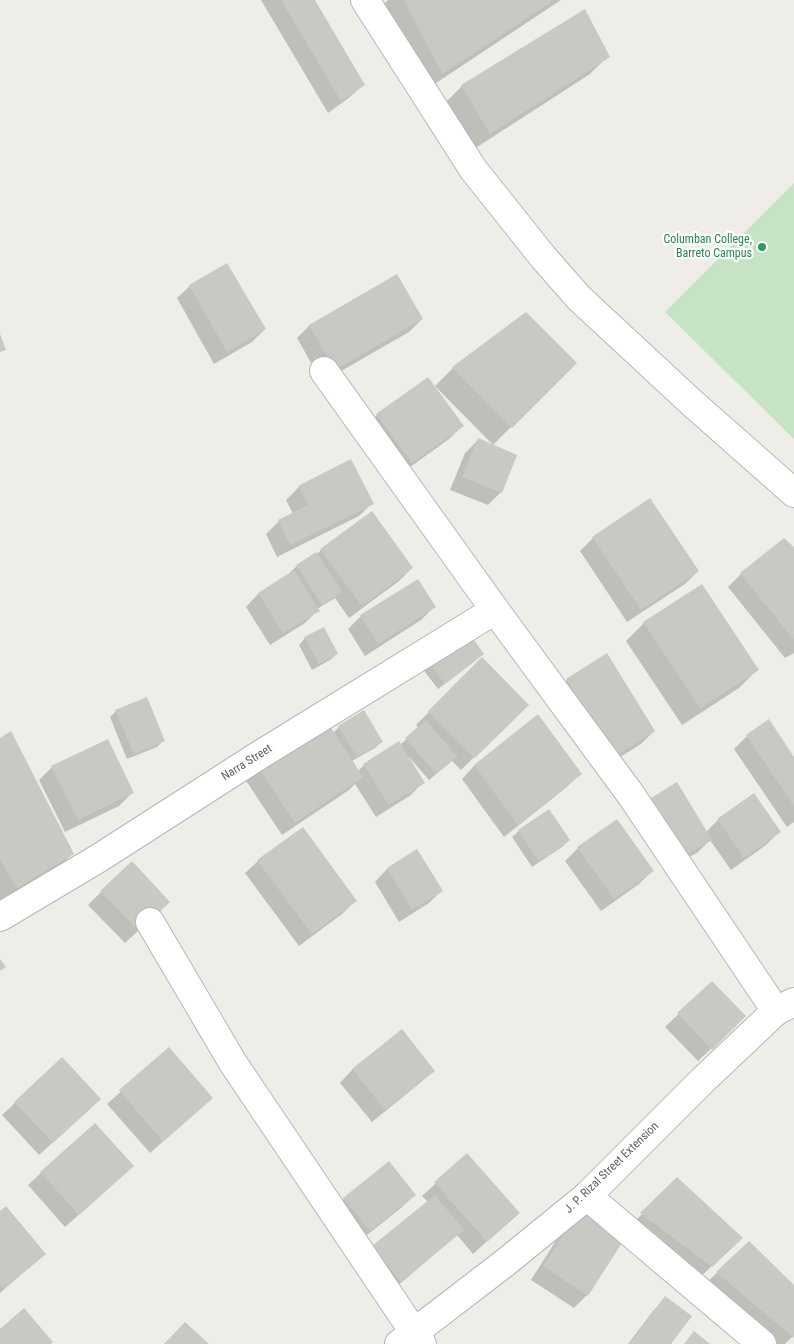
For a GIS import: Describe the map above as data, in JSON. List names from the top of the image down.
{
  "streets": {
    "street": ["Narra Street", "J. P. Rizal Street Extension"]
  },
  "places": ["Columban College, Barreto Campus"]
}
